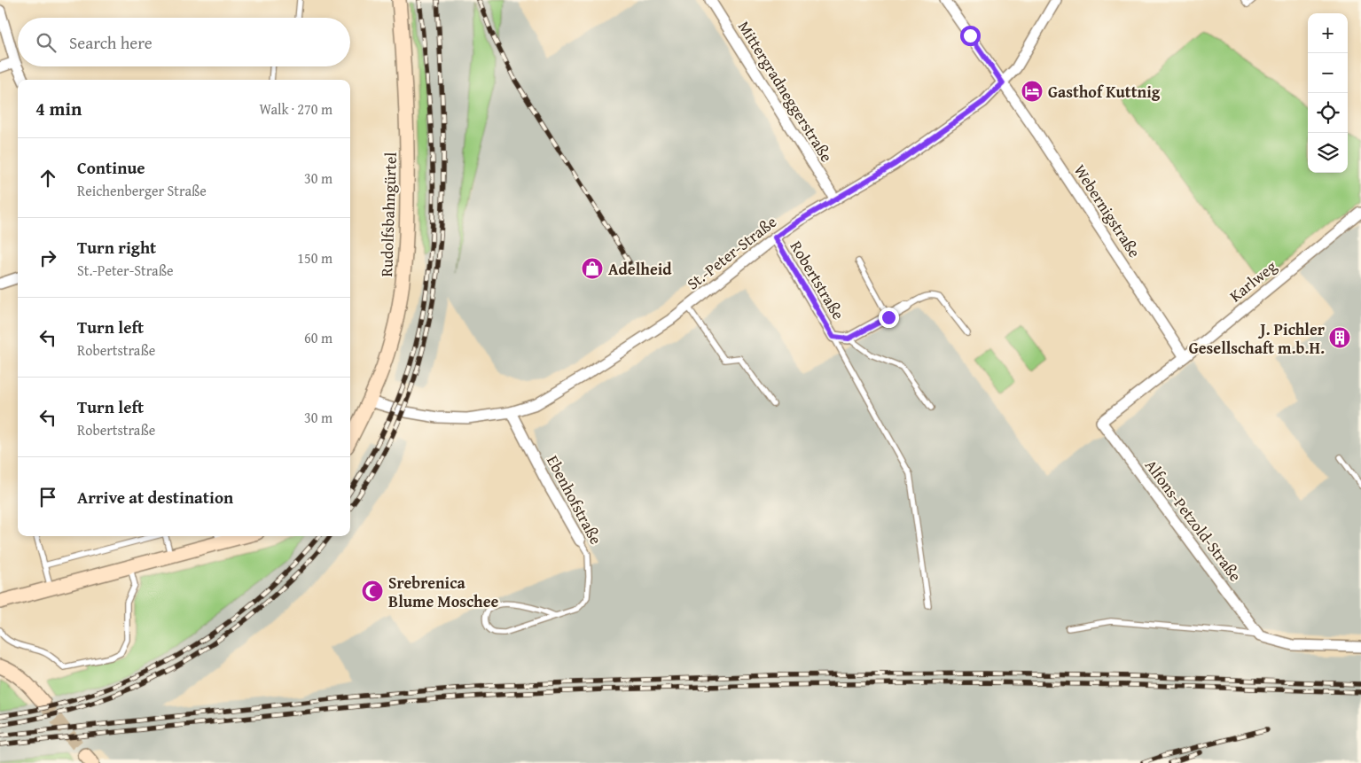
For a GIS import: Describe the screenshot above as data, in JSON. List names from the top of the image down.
{
  "streets": {
    "street": [
      "Mittergradneggerstraße",
      "Webernigstraße",
      "Rudolfsbahngürtel",
      "St.-Peter-Straße",
      "Robertstraße",
      "Karlweg",
      "Ebenhofstraße",
      "Alfons-Petzold-Straße"
    ]
  },
  "crossings": [
    ["Mittergradneggerstraße", "St.-Peter-Straße"],
    ["Webernigstraße", "St.-Peter-Straße"],
    ["Webernigstraße", "Karlweg"],
    ["Rudolfsbahngürtel", "St.-Peter-Straße"],
    ["St.-Peter-Straße", "Robertstraße"],
    ["St.-Peter-Straße", "Ebenhofstraße"],
    ["Karlweg", "Alfons-Petzold-Straße"]
  ],
  "places": {
    "hotel": ["Gasthof Kuttnig"],
    "shop": ["Adelheid"],
    "building": ["J. Pichler Gesellschaft m.b.H."],
    "mosque": ["Srebrenica Blume Moschee"]
  },
  "page": {
    "map_buttons": ["+", "−"],
    "search": "Search here",
    "heading": ["4 min", "Walk · 270 m"],
    "list": [
      ["Continue", "Reichenberger Straße", "30 m"],
      ["Turn right", "St.-Peter-Straße", "150 m"],
      ["Turn left", "Robertstraße", "60 m"],
      ["Turn left", "Robertstraße", "30 m"],
      "Arrive at destination"
    ]
  }
}
